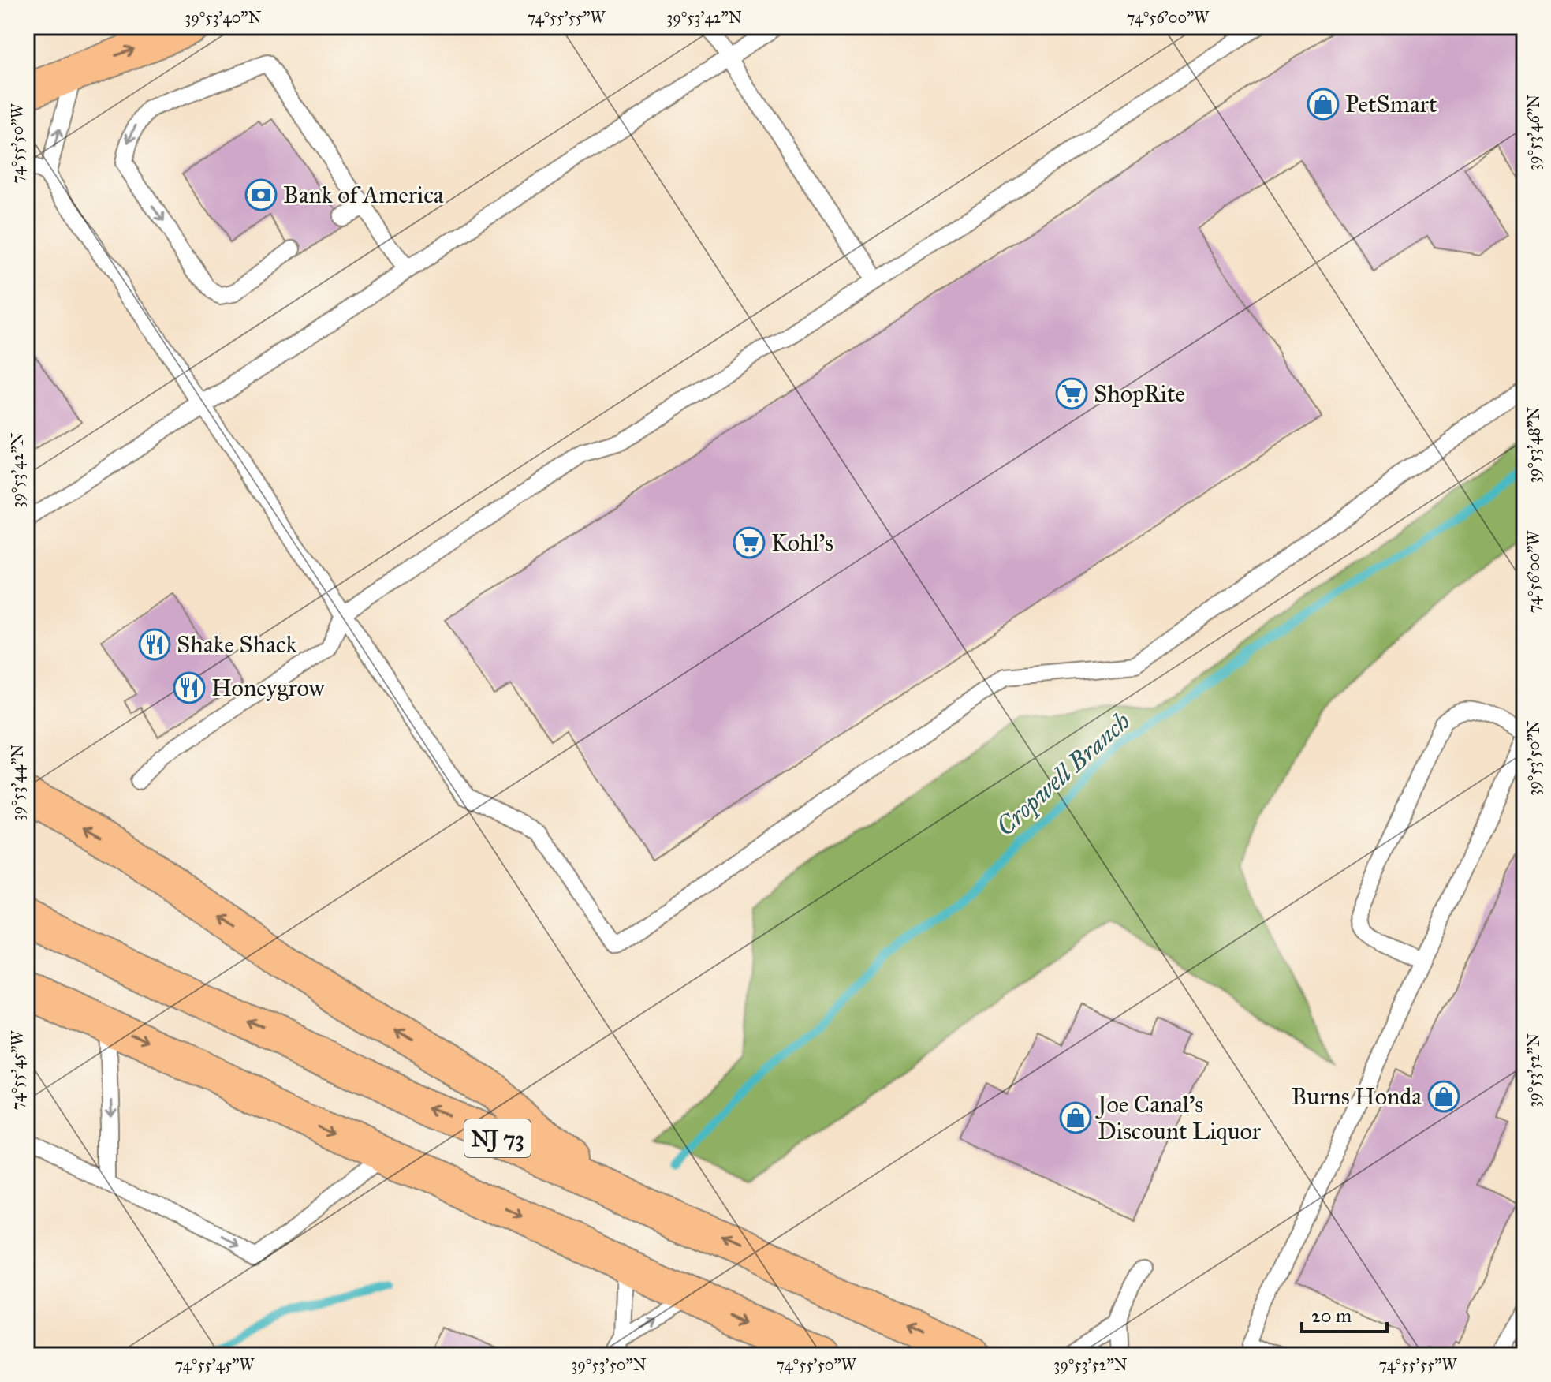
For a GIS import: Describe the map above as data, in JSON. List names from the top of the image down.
{
  "streets": {
    "highway": ["NJ 73"]
  },
  "water": ["Cropwell Branch"],
  "places": {
    "shop": ["PetSmart", "Burns Honda", "Joe Canal's Discount Liquor"],
    "bank": ["Bank of America"],
    "supermarket": ["ShopRite", "Kohl's"],
    "restaurant": ["Shake Shack", "Honeygrow"]
  },
  "scale_bar": "20 m",
  "coordinates": [
    "39°53'40\"N",
    "74°55'55\"W",
    "39°53'42\"N",
    "74°56'00\"W",
    "39°53'46\"N",
    "74°55'50\"W",
    "39°53'48\"N",
    "39°53'50\"N",
    "39°53'44\"N",
    "74°55'45\"W",
    "39°53'52\"N"
  ]
}
